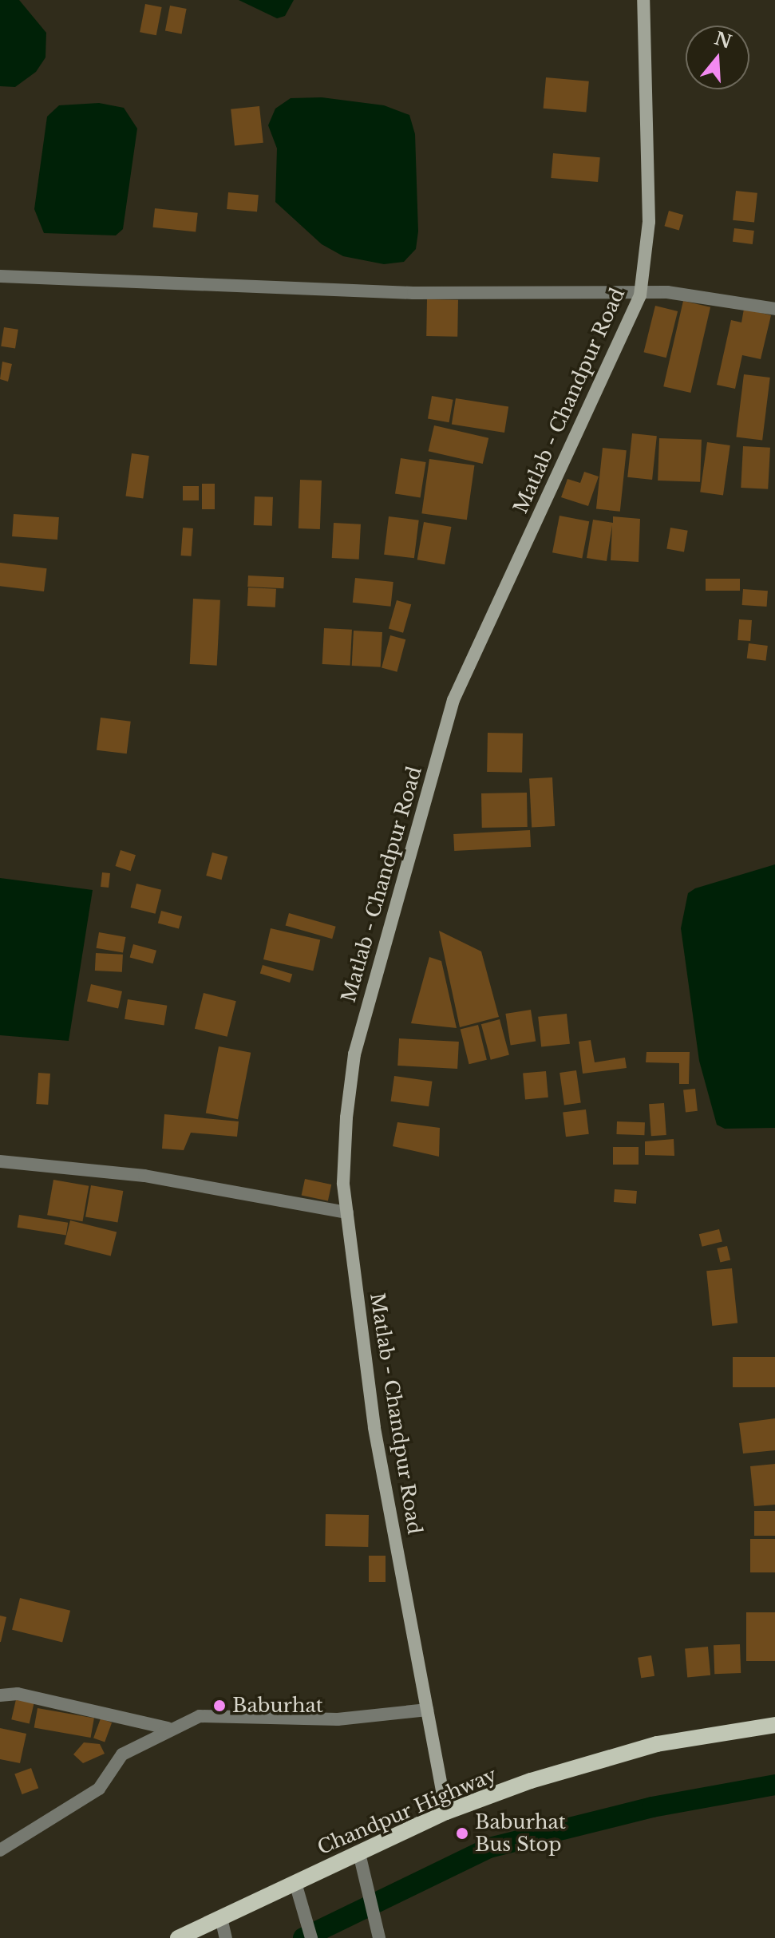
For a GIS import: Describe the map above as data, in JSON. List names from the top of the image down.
{
  "streets": {
    "main road": ["Matlab - Chandpur Road", "Chandpur Highway"]
  },
  "crossings": [
    ["Matlab - Chandpur Road", "Chandpur Highway"]
  ],
  "places": ["Baburhat", "Baburhat Bus Stop"],
  "north": "top"
}
